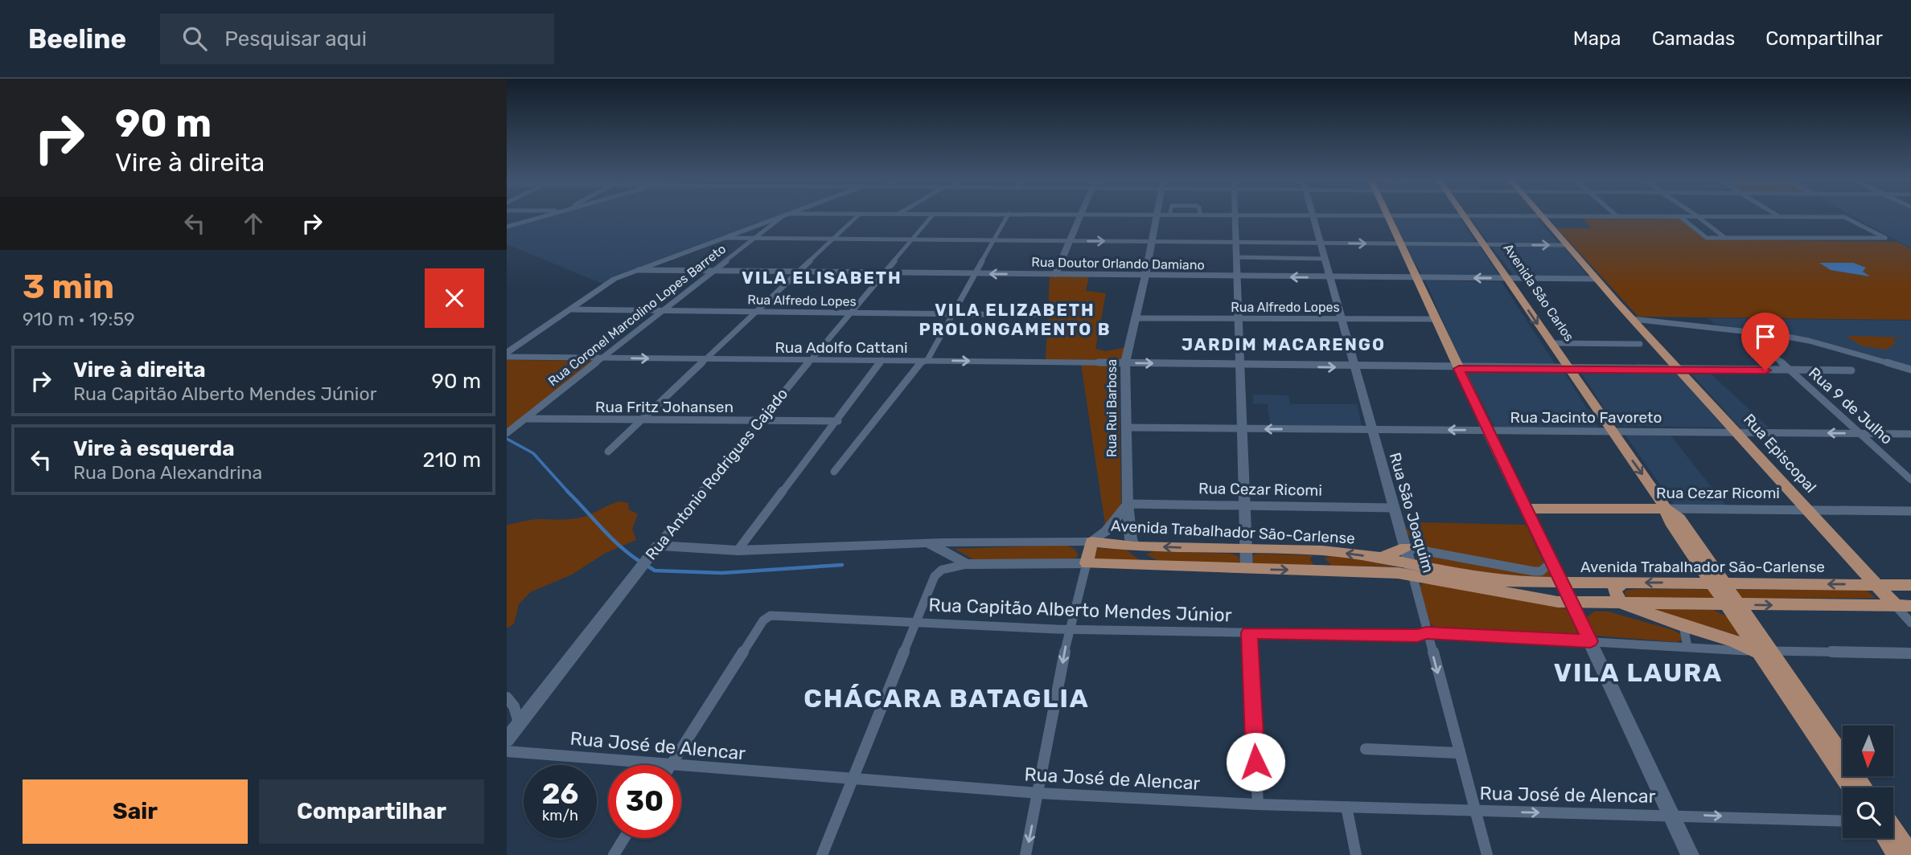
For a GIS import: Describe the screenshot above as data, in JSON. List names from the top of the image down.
{
  "streets": {
    "main road": [
      "Avenida São Carlos",
      "Rua Rui Barbosa",
      "Rua Episcopal",
      "Rua Antonio Rodrigues Cajado",
      "Rua Cezar Ricomi",
      "Rua São Joaquim",
      "Avenida Trabalhador São-Carlense"
    ],
    "street": [
      "Rua Doutor Orlando Damiano",
      "Rua Alfredo Lopes",
      "Rua Coronel Marcolino Lopes Barreto",
      "Rua Adolfo Cattani",
      "Rua 9 de Julho",
      "Rua Fritz Johansen",
      "Rua Jacinto Favoreto",
      "Rua Capitão Alberto Mendes Júnior",
      "Rua José de Alencar"
    ]
  },
  "crossings": [
    ["Rua Doutor Orlando Damiano", "Avenida São Carlos"],
    ["Rua Doutor Orlando Damiano", "Rua Coronel Marcolino Lopes Barreto"],
    ["Rua Doutor Orlando Damiano", "Rua Rui Barbosa"],
    ["Rua Doutor Orlando Damiano", "Rua Episcopal"],
    ["Rua Doutor Orlando Damiano", "Rua Antonio Rodrigues Cajado"],
    ["Rua Doutor Orlando Damiano", "Rua São Joaquim"],
    ["Avenida São Carlos", "Rua Adolfo Cattani"],
    ["Avenida São Carlos", "Rua Jacinto Favoreto"],
    ["Avenida São Carlos", "Rua Cezar Ricomi"],
    ["Avenida São Carlos", "Rua Capitão Alberto Mendes Júnior"],
    ["Rua Alfredo Lopes", "Rua Coronel Marcolino Lopes Barreto"],
    ["Rua Alfredo Lopes", "Rua Rui Barbosa"],
    ["Rua Alfredo Lopes", "Rua Antonio Rodrigues Cajado"],
    ["Rua Alfredo Lopes", "Rua São Joaquim"],
    ["Rua Coronel Marcolino Lopes Barreto", "Rua Adolfo Cattani"],
    ["Rua Coronel Marcolino Lopes Barreto", "Rua Fritz Johansen"],
    ["Rua Adolfo Cattani", "Rua 9 de Julho"],
    ["Rua Adolfo Cattani", "Rua Rui Barbosa"],
    ["Rua Adolfo Cattani", "Rua Episcopal"],
    ["Rua Adolfo Cattani", "Rua Antonio Rodrigues Cajado"],
    ["Rua Adolfo Cattani", "Rua São Joaquim"],
    ["Rua 9 de Julho", "Rua Jacinto Favoreto"],
    ["Rua Fritz Johansen", "Rua Antonio Rodrigues Cajado"],
    ["Rua Rui Barbosa", "Rua Jacinto Favoreto"],
    ["Rua Rui Barbosa", "Rua Cezar Ricomi"],
    ["Rua Rui Barbosa", "Avenida Trabalhador São-Carlense"],
    ["Rua Jacinto Favoreto", "Rua Episcopal"],
    ["Rua Jacinto Favoreto", "Rua São Joaquim"],
    ["Rua Episcopal", "Rua Cezar Ricomi"],
    ["Rua Episcopal", "Avenida Trabalhador São-Carlense"],
    ["Rua Cezar Ricomi", "Rua São Joaquim"],
    ["Rua São Joaquim", "Avenida Trabalhador São-Carlense"],
    ["Rua São Joaquim", "Rua Capitão Alberto Mendes Júnior"],
    ["Rua São Joaquim", "Rua José de Alencar"]
  ],
  "one_way": ["Rua Adolfo Cattani", "Rua Jacinto Favoreto"],
  "districts": [
    "VILA ELISABETH",
    "VILA ELIZABETH PROLONGAMENTO B",
    "JARDIM MACARENGO",
    "VILA LAURA",
    "CHÁCARA BATAGLIA"
  ],
  "north": "bottom",
  "page": {
    "header": "Beeline",
    "search": "Pesquisar aqui",
    "nav": ["Mapa", "Camadas", "Compartilhar"],
    "turn": ["90 m", "Vire à direita"],
    "heading": ["3 min", "910 m · 19:59"],
    "list": [
      {
        "name": "Vire à direita",
        "note": "Rua Capitão Alberto Mendes Júnior",
        "value": "90 m"
      },
      {
        "name": "Vire à esquerda",
        "note": "Rua Dona Alexandrina",
        "value": "210 m"
      }
    ],
    "speed": "26 km/h",
    "limit": "30",
    "buttons": ["Sair", "Compartilhar"]
  }
}
